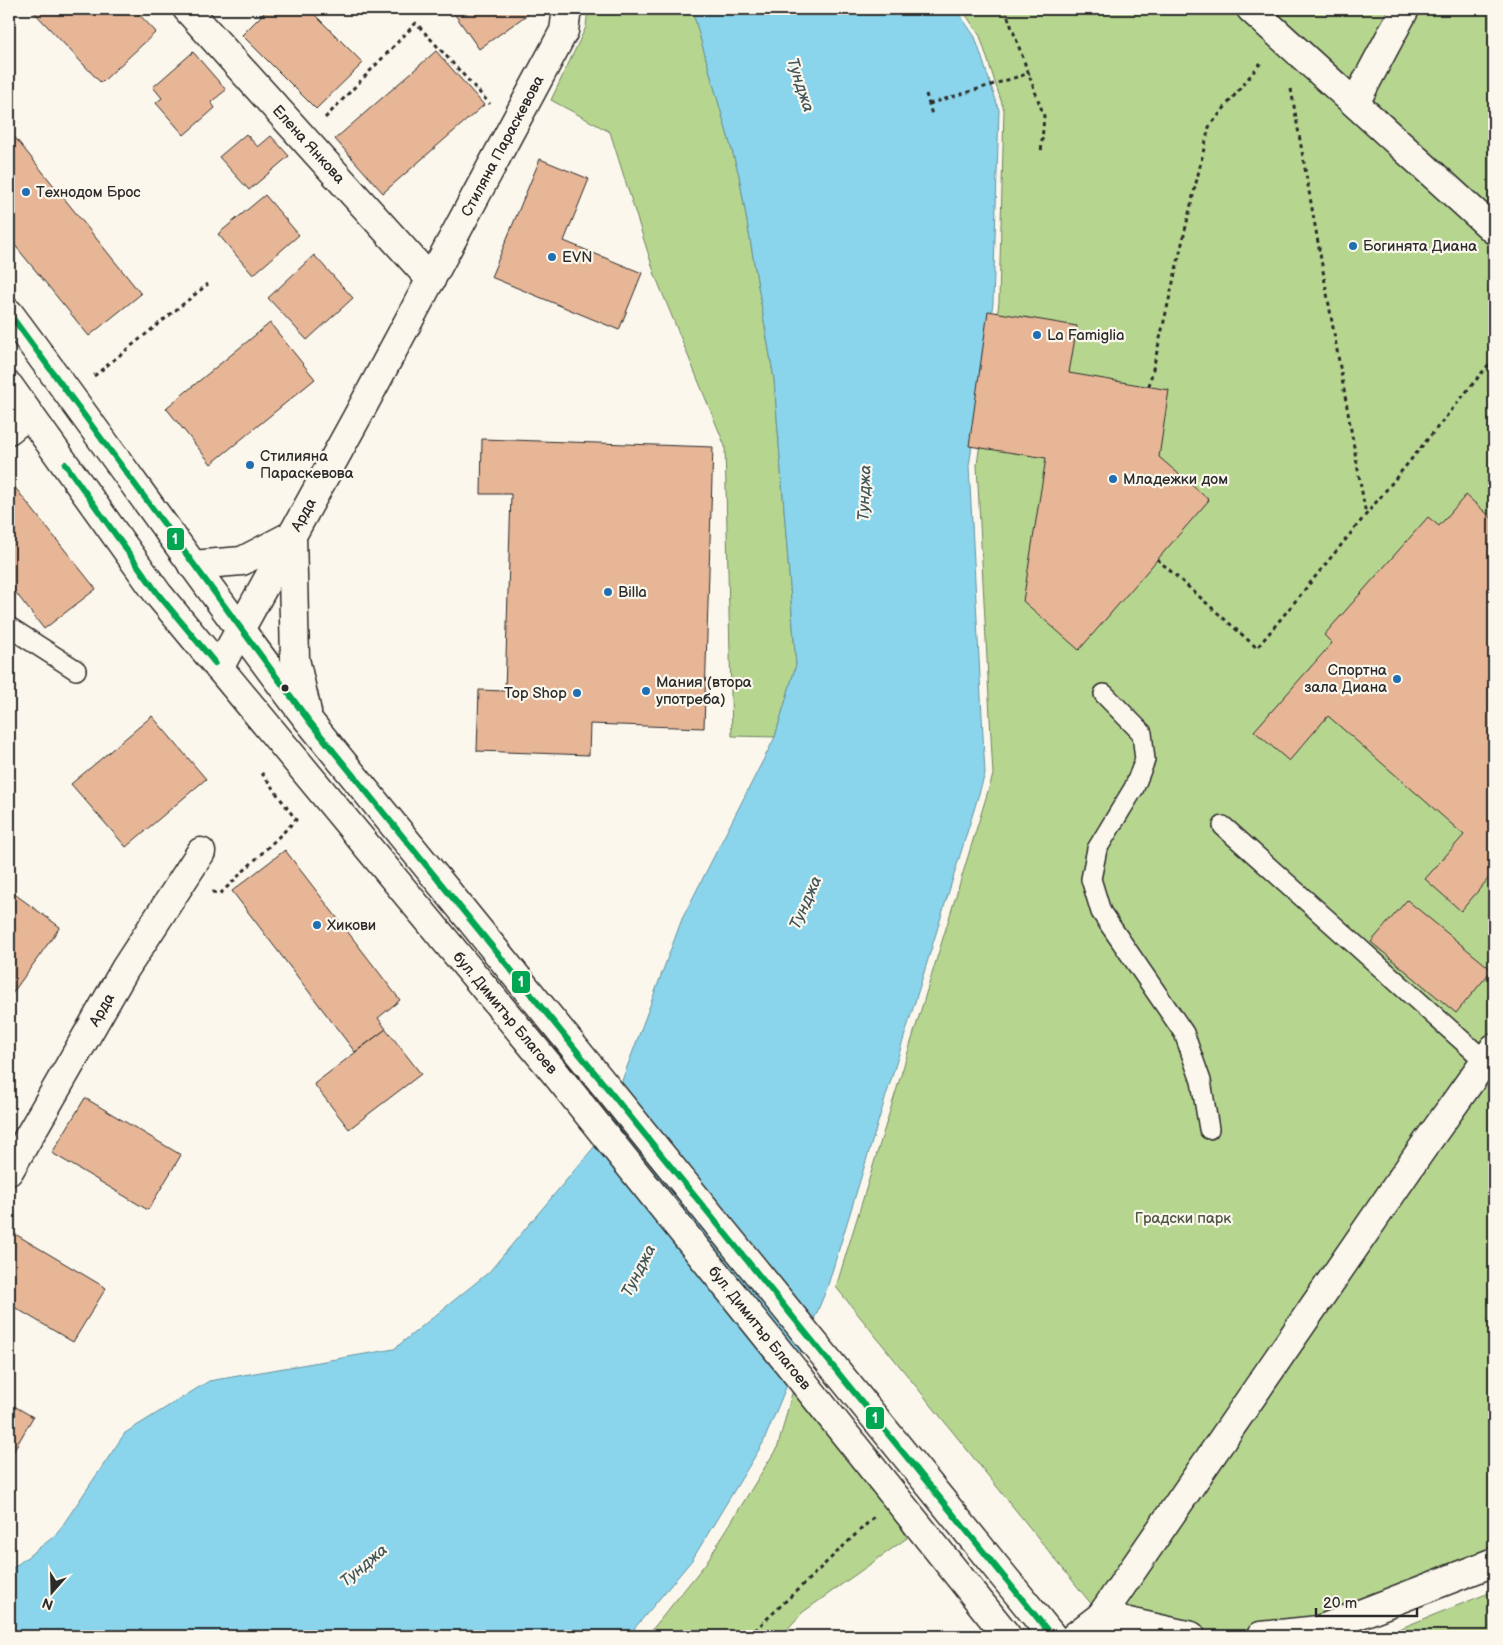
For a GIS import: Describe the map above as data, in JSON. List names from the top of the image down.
{
  "streets": {
    "main road": [
      "Елена Янкова",
      "Стиляна Параскевова",
      "Арда",
      "бул. Димитър Благоев"
    ]
  },
  "crossings": [
    ["Елена Янкова", "Стиляна Параскевова"],
    ["Елена Янкова", "Арда"],
    ["Стиляна Параскевова", "Арда"],
    ["Арда", "бул. Димитър Благоев"]
  ],
  "water": ["Тунджа"],
  "parks": ["Градски парк"],
  "places": [
    "Технодом Брос",
    "Богинята Диана",
    "EVN",
    "La Famiglia",
    "Стилияна Параскевова",
    "Младежки дом",
    "Billa",
    "Спортна зала Диана",
    "Мания (втора употреба)",
    "Top Shop",
    "Хикови"
  ],
  "lines": ["transit line 1"],
  "scale_bar": "20 m",
  "north": "bottom"
}
